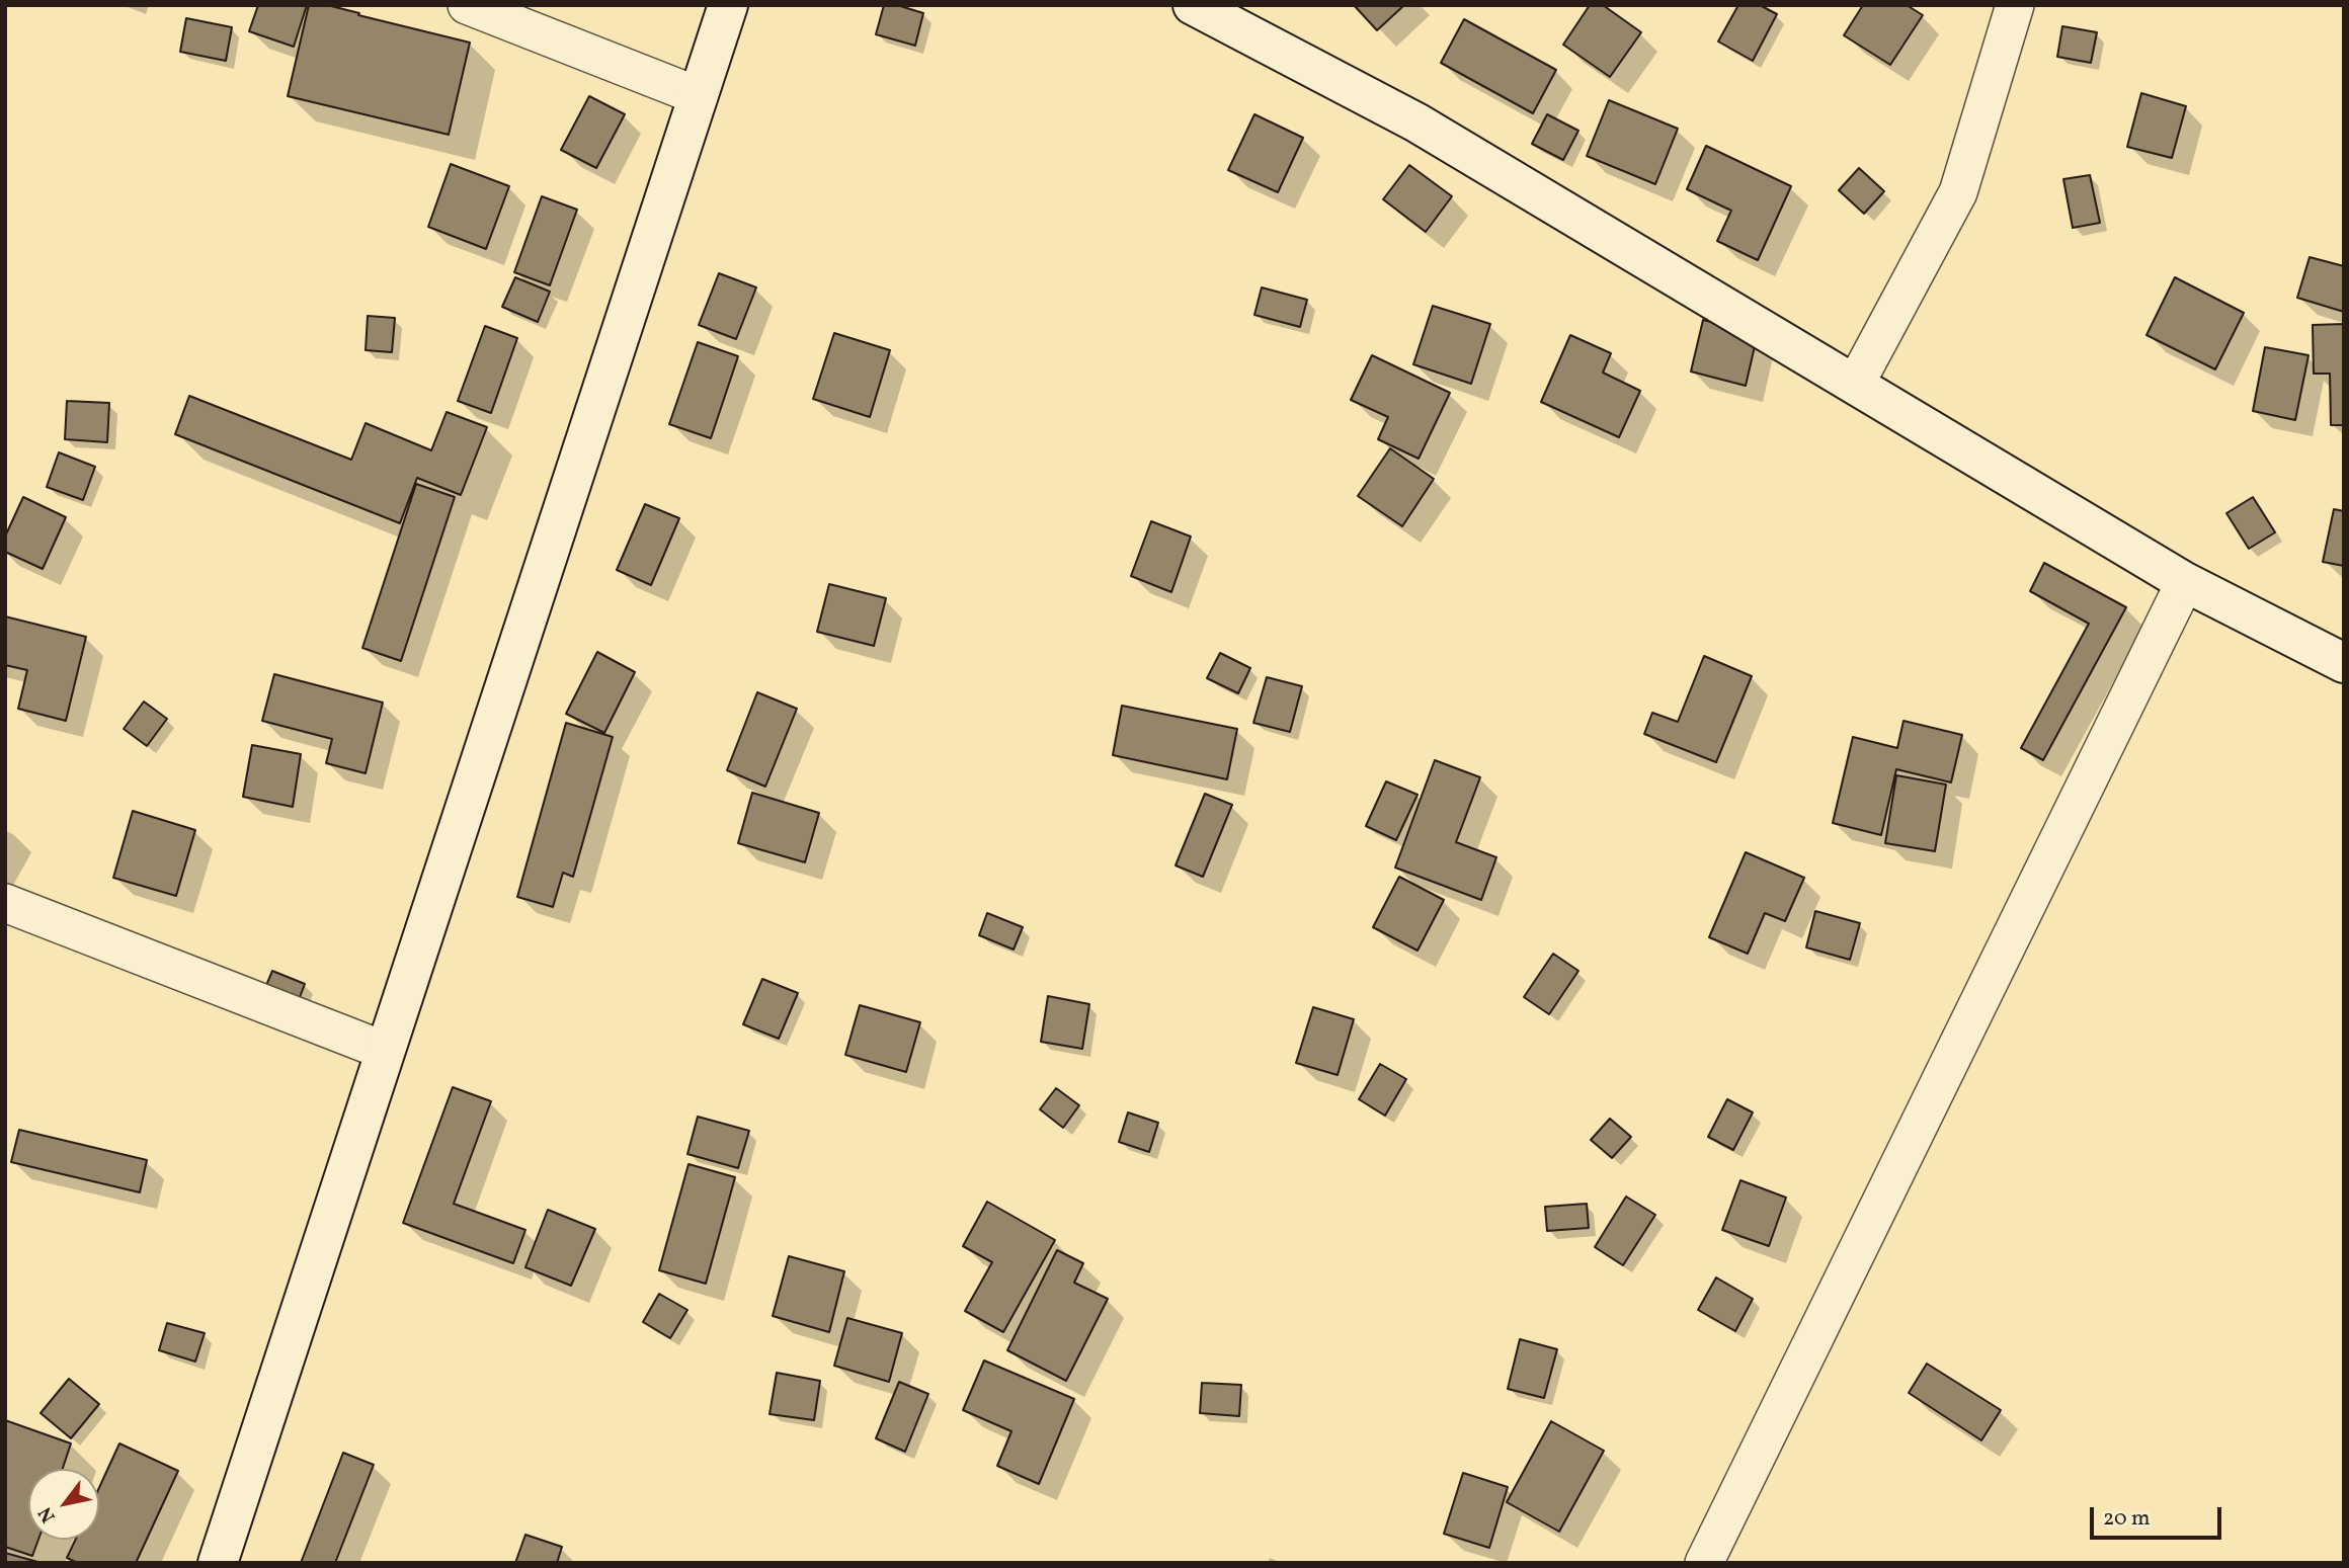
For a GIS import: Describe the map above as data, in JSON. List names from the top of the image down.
{
  "scale_bar": "20 m",
  "north": "bottom left"
}
